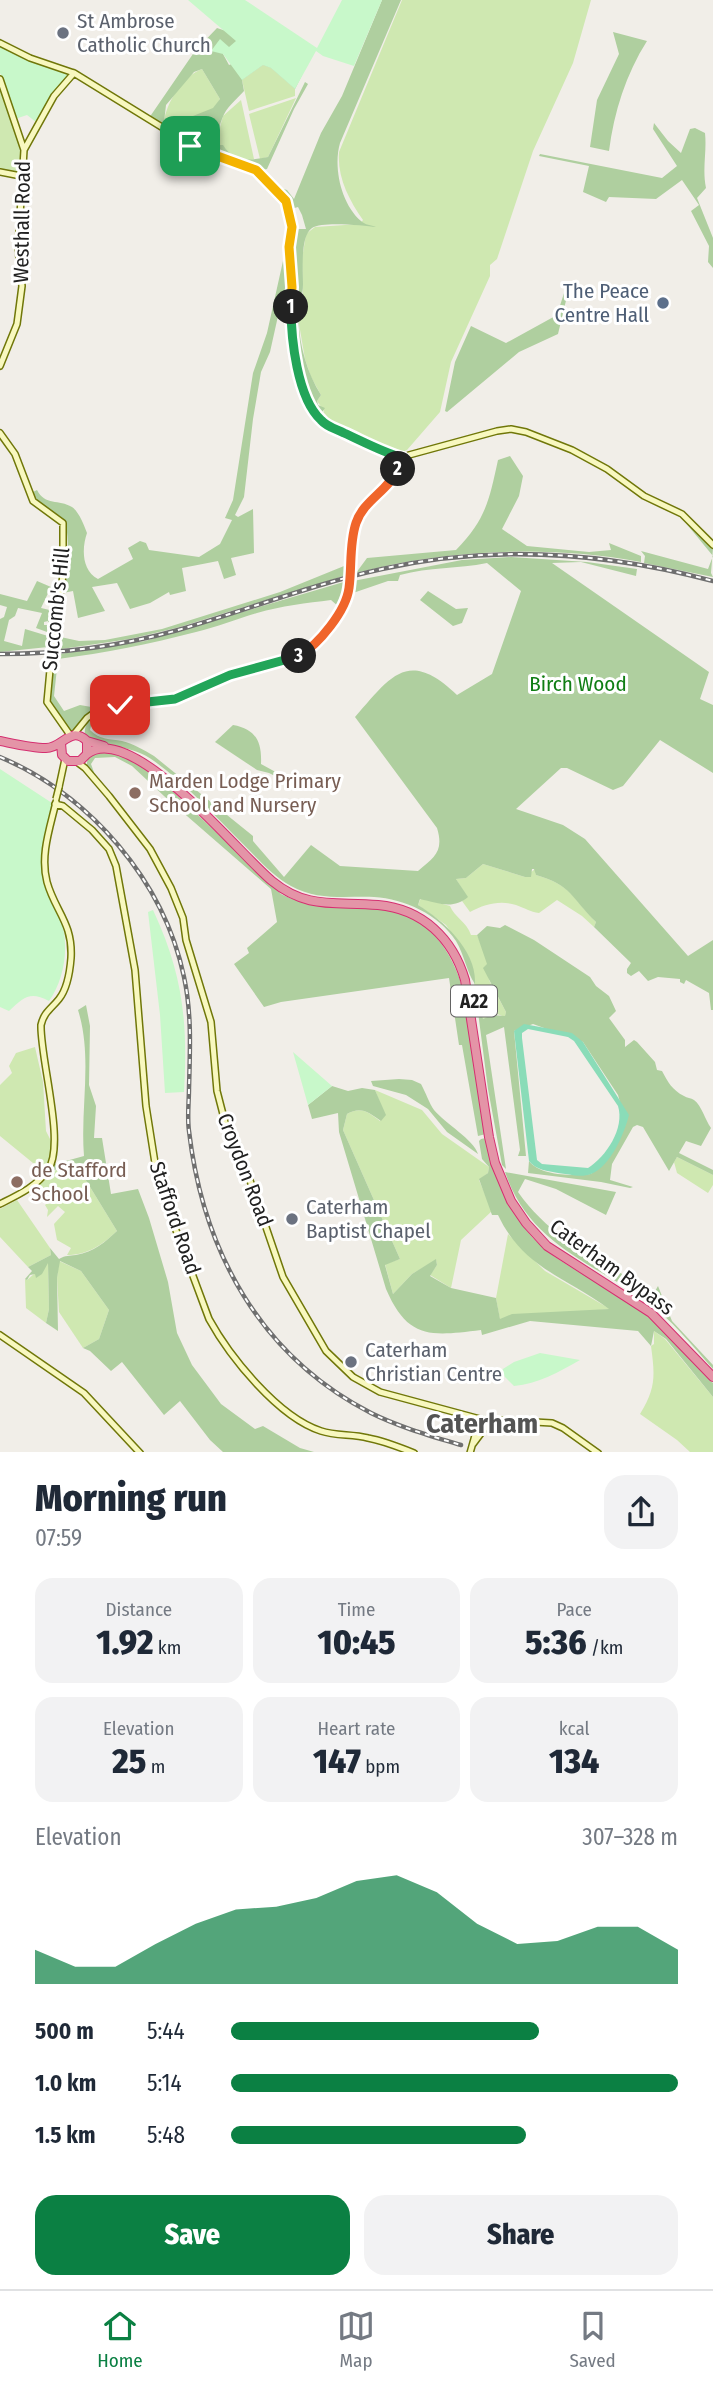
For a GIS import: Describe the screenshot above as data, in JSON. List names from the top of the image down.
{
  "streets": {
    "highway": ["A22", "Caterham Bypass"],
    "street": [
      "Westhall Road",
      "Succomb's Hill",
      "Croydon Road",
      "Stafford Road"
    ]
  },
  "crossings": [
    ["Succomb's Hill", "A22"],
    ["Succomb's Hill", "Caterham Bypass"],
    ["A22", "Croydon Road"],
    ["A22", "Caterham Bypass"],
    ["Croydon Road", "Caterham Bypass"]
  ],
  "districts": ["Caterham"],
  "parks": ["Birch Wood"],
  "places": [
    "St Ambrose Catholic Church",
    "The Peace Centre Hall",
    "Marden Lodge Primary School and Nursery",
    "de Stafford School",
    "Caterham Baptist Chapel",
    "Caterham Christian Centre"
  ],
  "page": {
    "pins": ["1", "2", "3"],
    "heading": ["Morning run", "07:59"],
    "stats": [
      ["Distance", "1.92 km"],
      ["Time", "10:45"],
      ["Pace", "5:36 /km"],
      ["Elevation", "25 m"],
      ["Heart rate", "147 bpm"],
      ["kcal", "134"]
    ],
    "chart": ["Elevation", "307–328 m"],
    "list": [
      {
        "name": "500 m",
        "note": "5:44"
      },
      {
        "name": "1.0 km",
        "note": "5:14"
      },
      {
        "name": "1.5 km",
        "note": "5:48"
      }
    ],
    "buttons": ["Save", "Share"],
    "tabs": ["Home", "Map", "Saved"]
  }
}
